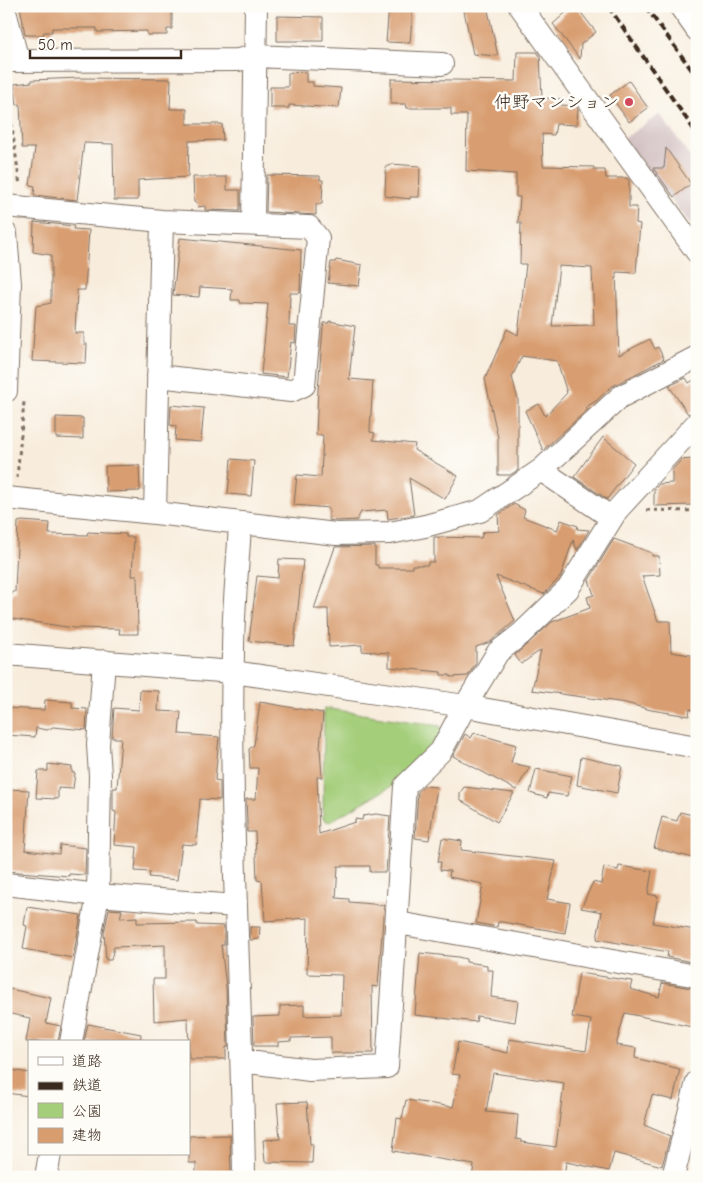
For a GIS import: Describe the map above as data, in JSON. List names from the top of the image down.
{
  "places": ["仲野マンション"],
  "legend": [
    "道路",
    "鉄道",
    "公園",
    "建物"
  ],
  "scale_bar": "50 m"
}
